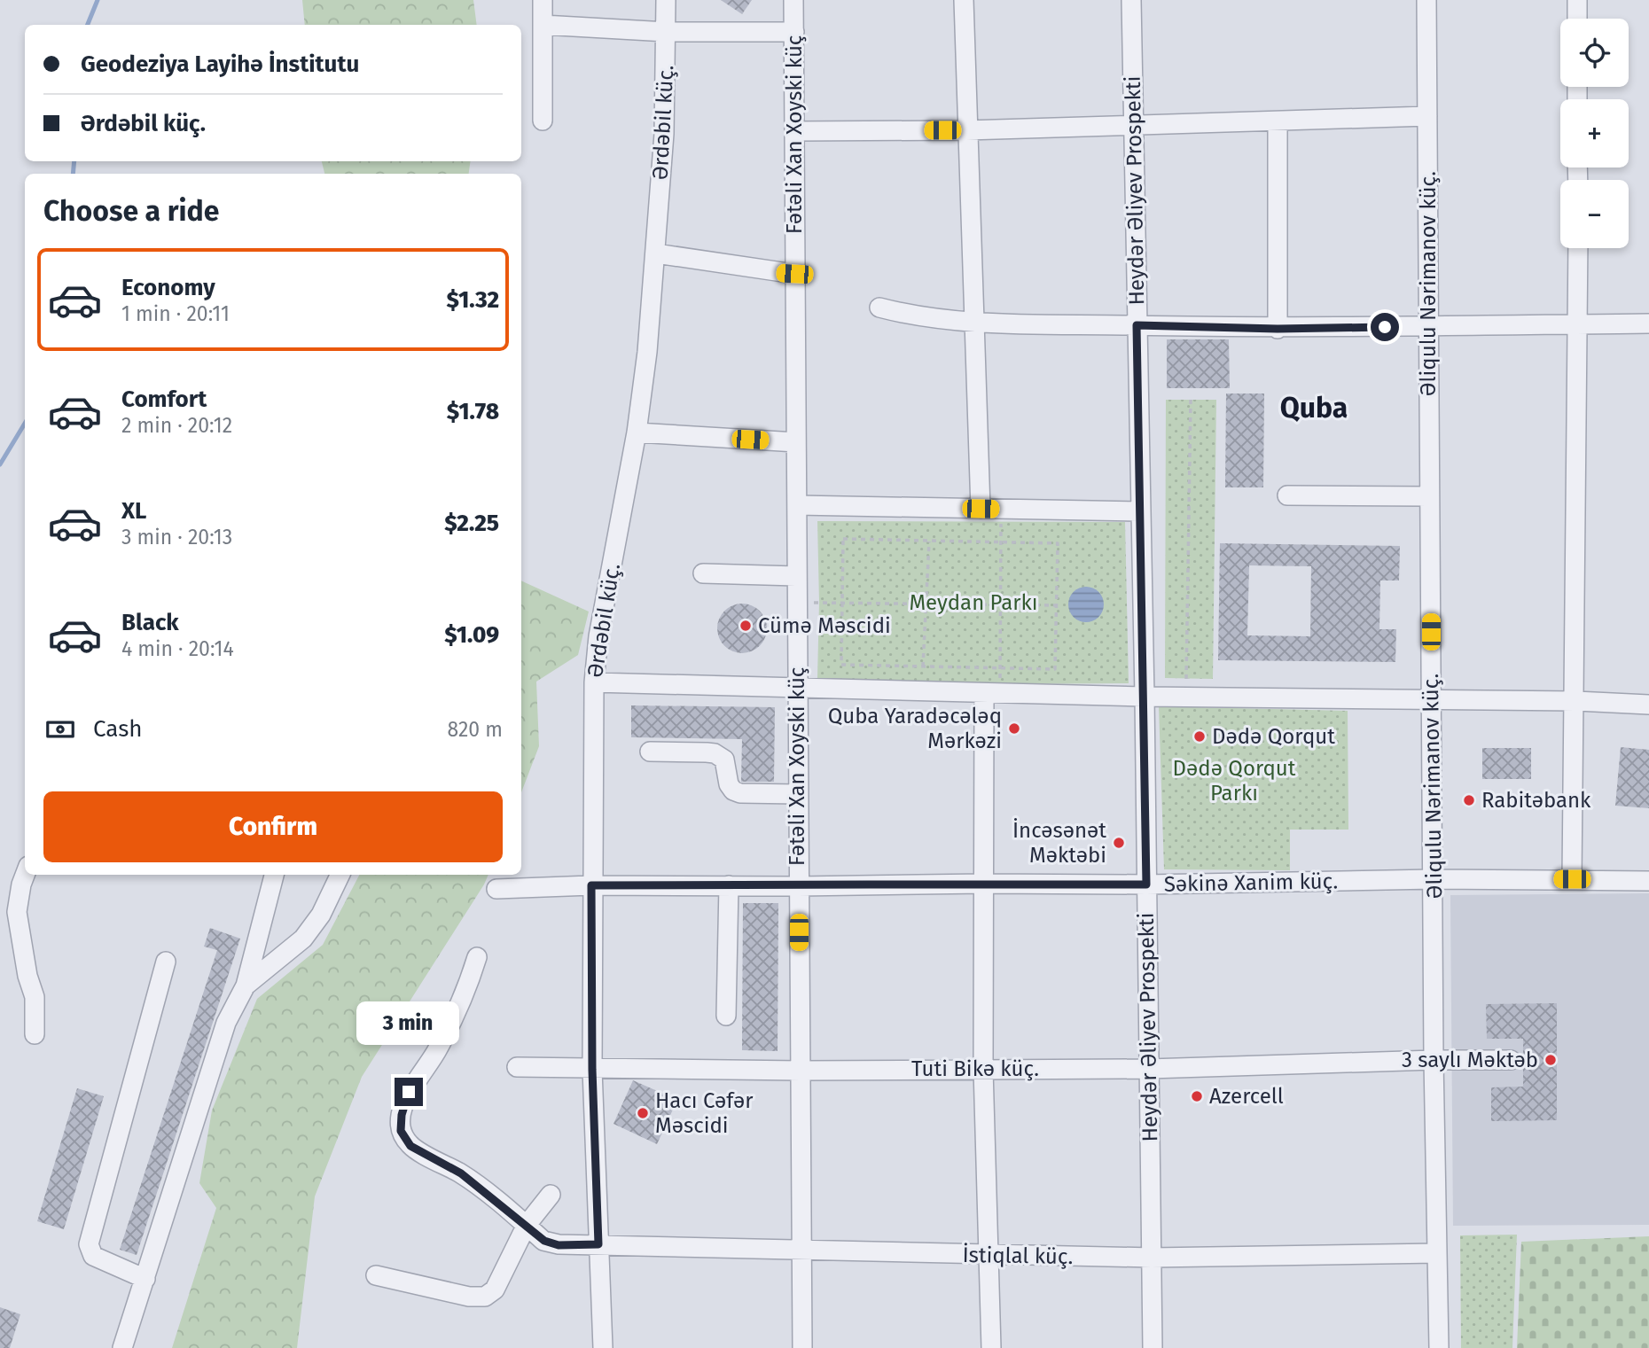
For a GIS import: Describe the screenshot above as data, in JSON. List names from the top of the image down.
{
  "streets": {
    "street": [
      "Ərdəbil küç.",
      "Fətəli Xan Xoyski küç",
      "Heydər Əliyev Prospekti",
      "Əliqulu Nərimanov küç.",
      "Səkinə Xanim küç.",
      "Tuti Bikə küç.",
      "İstiqlal küç."
    ]
  },
  "crossings": [
    ["Ərdəbil küç.", "Səkinə Xanim küç."],
    ["Ərdəbil küç.", "Tuti Bikə küç."],
    ["Ərdəbil küç.", "İstiqlal küç."],
    ["Fətəli Xan Xoyski küç", "Səkinə Xanim küç."],
    ["Fətəli Xan Xoyski küç", "Tuti Bikə küç."],
    ["Fətəli Xan Xoyski küç", "İstiqlal küç."],
    ["Heydər Əliyev Prospekti", "Səkinə Xanim küç."],
    ["Heydər Əliyev Prospekti", "Tuti Bikə küç."],
    ["Heydər Əliyev Prospekti", "İstiqlal küç."],
    ["Əliqulu Nərimanov küç.", "Səkinə Xanim küç."],
    ["Əliqulu Nərimanov küç.", "Tuti Bikə küç."],
    ["Əliqulu Nərimanov küç.", "İstiqlal küç."]
  ],
  "districts": ["Quba"],
  "parks": ["Meydan Parkı", "Dədə Qorqut Parkı"],
  "places": [
    "Cümə Məscidi",
    "Quba Yaradəcələq Mərkəzi",
    "Dədə Qorqut",
    "Rabitəbank",
    "İncəsənət Məktəbi",
    "3 saylı Məktəb",
    "Azercell",
    "Hacı Cəfər Məscidi"
  ],
  "page": {
    "map_buttons": ["+", "−"],
    "banner": ["Geodeziya Layihə İnstitutu", "Ərdəbil küç."],
    "heading": "Choose a ride",
    "list": [
      {
        "name": "Economy",
        "note": "1 min · 20:11",
        "value": "$1.32"
      },
      {
        "name": "Comfort",
        "note": "2 min · 20:12",
        "value": "$1.78"
      },
      {
        "name": "XL",
        "note": "3 min · 20:13",
        "value": "$2.25"
      },
      {
        "name": "Black",
        "note": "4 min · 20:14",
        "value": "$1.09"
      }
    ],
    "pay": ["Cash", "820 m"],
    "buttons": "Confirm",
    "bubble": "3 min"
  }
}
